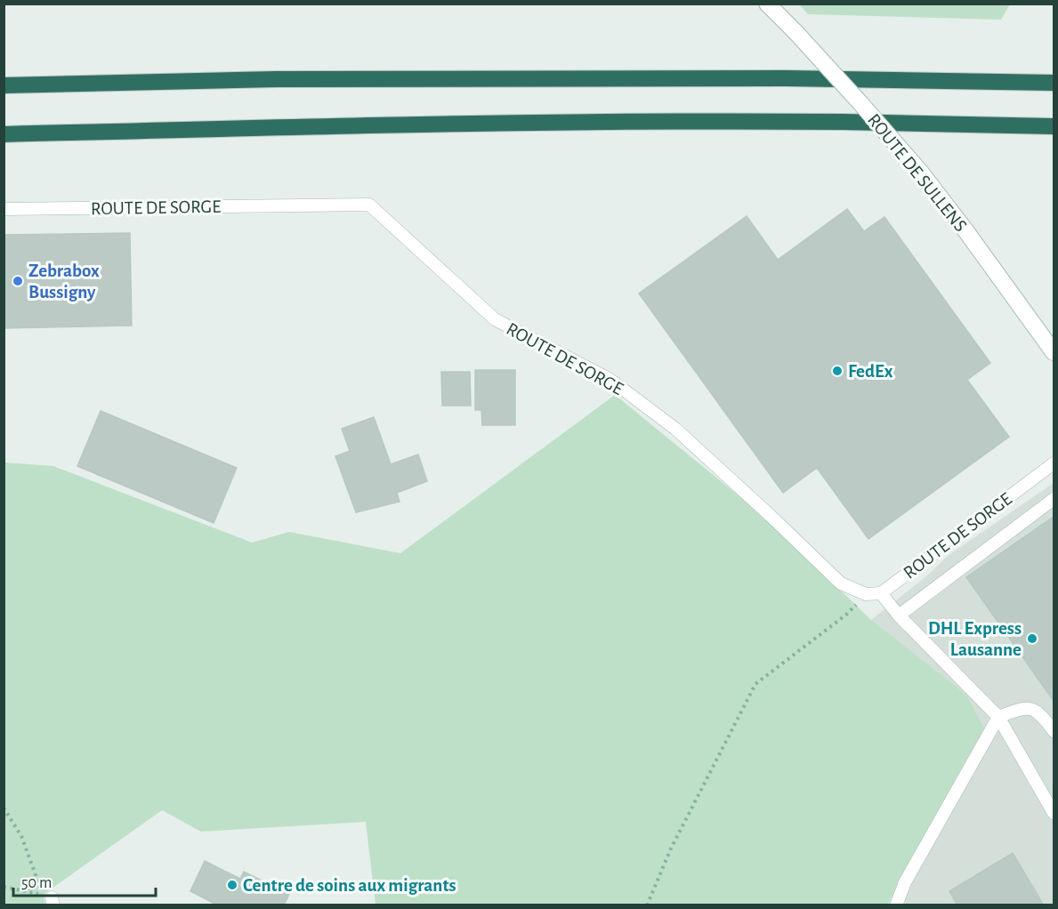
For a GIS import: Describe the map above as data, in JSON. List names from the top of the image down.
{
  "streets": {
    "main road": ["ROUTE DE SULLENS"],
    "lane": ["ROUTE DE SORGE"]
  },
  "places": [
    "Zebrabox Bussigny",
    "FedEx",
    "DHL Express Lausanne",
    "Centre de soins aux migrants"
  ],
  "scale_bar": "50 m"
}
